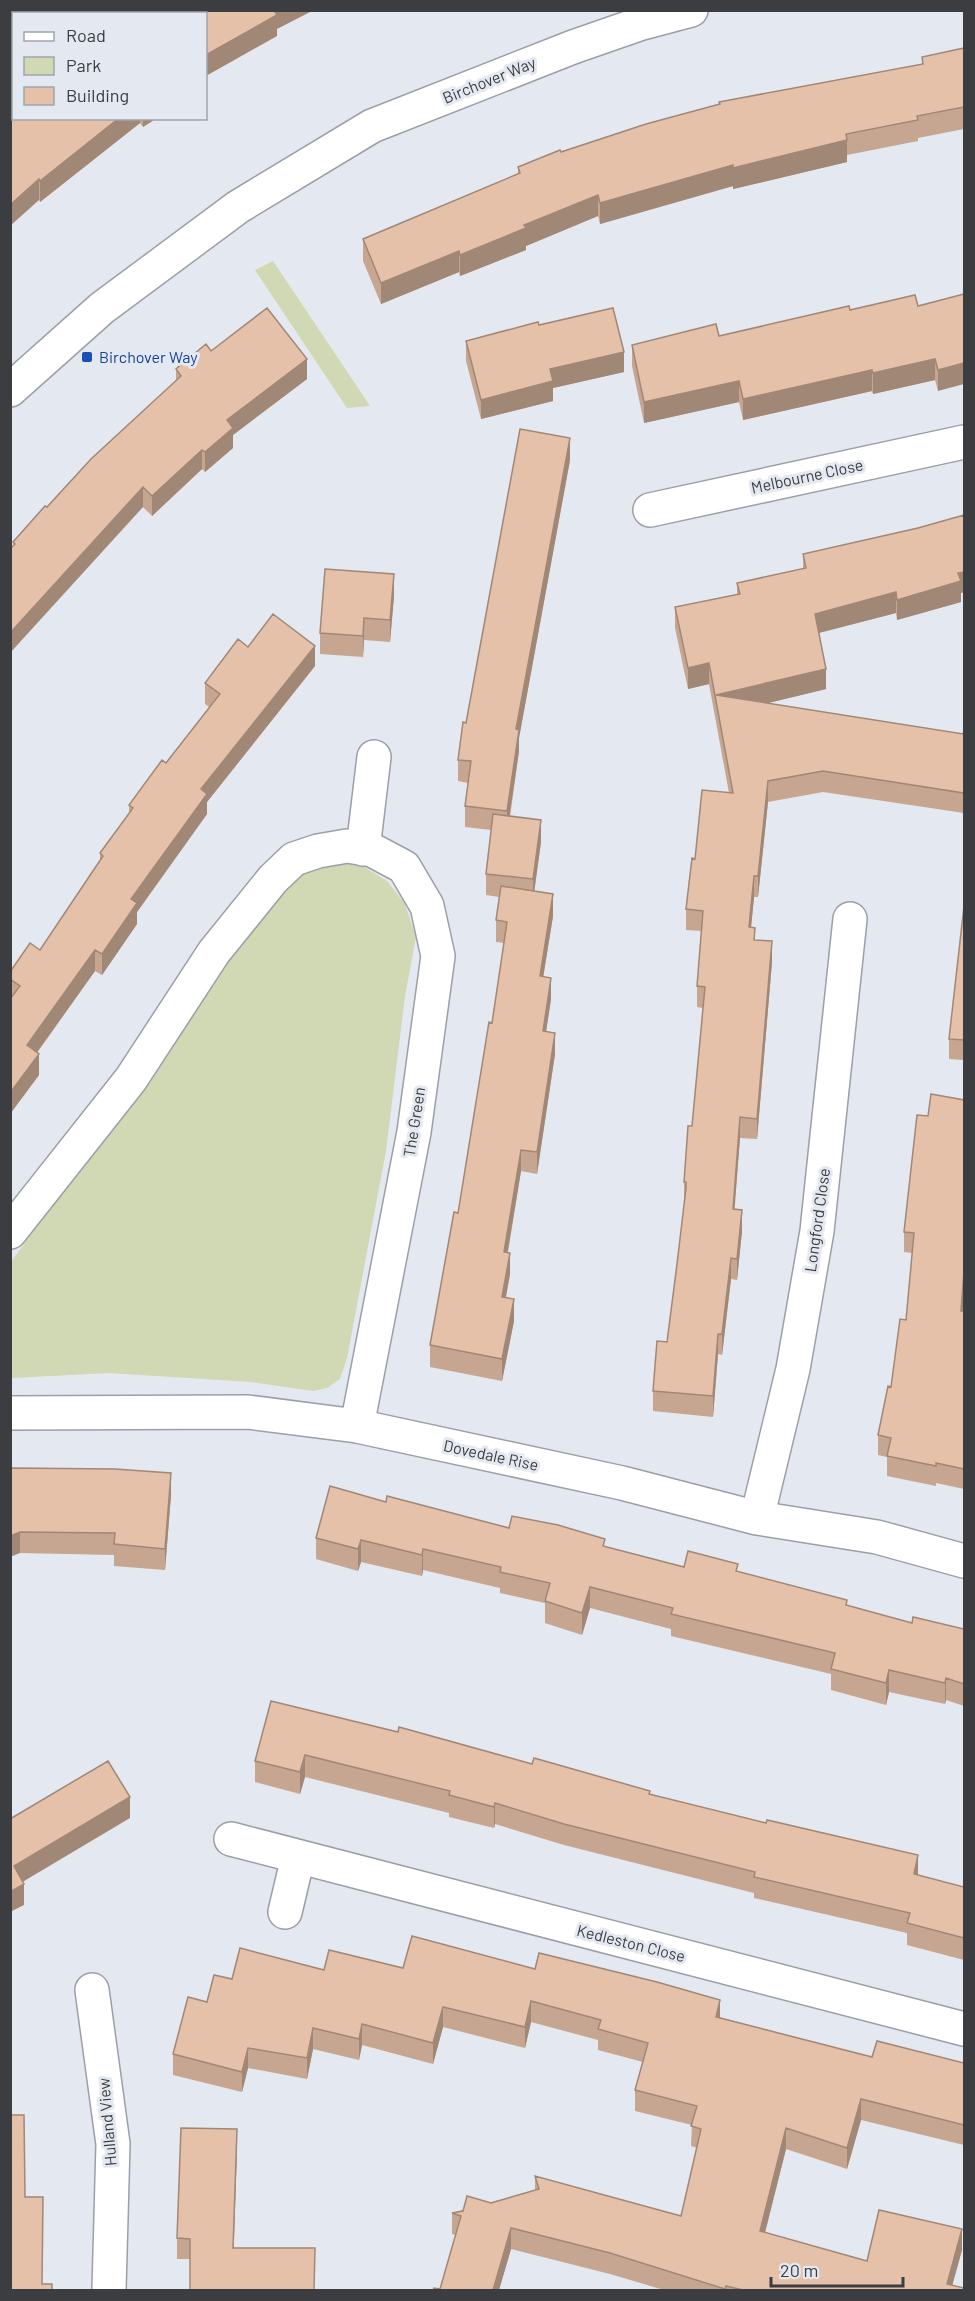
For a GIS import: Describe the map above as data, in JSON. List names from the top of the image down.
{
  "streets": {
    "street": [
      "Birchover Way",
      "Melbourne Close",
      "The Green",
      "Longford Close",
      "Dovedale Rise",
      "Kedleston Close",
      "Hulland View"
    ]
  },
  "crossings": [
    ["The Green", "Dovedale Rise"],
    ["Longford Close", "Dovedale Rise"]
  ],
  "places": {
    "transit": ["Birchover Way"]
  },
  "legend": ["Road", "Park", "Building"],
  "scale_bar": "20 m"
}
